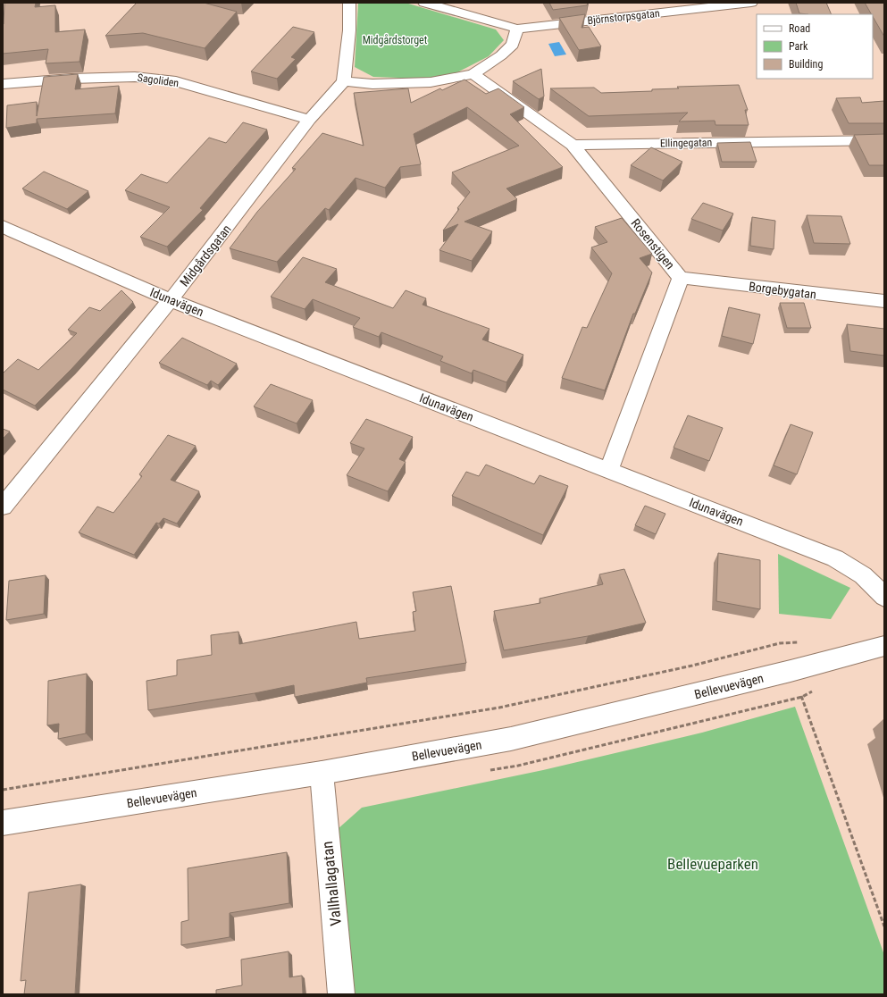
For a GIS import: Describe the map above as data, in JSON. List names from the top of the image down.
{
  "streets": {
    "street": [
      "Björnstorpsgatan",
      "Sagoliden",
      "Ellingegatan",
      "Rosenstigen",
      "Midgårdsgatan",
      "Borgebygatan",
      "Idunavägen",
      "Bellevuevägen",
      "Vallhallagatan"
    ]
  },
  "crossings": [
    ["Sagoliden", "Midgårdsgatan"],
    ["Ellingegatan", "Rosenstigen"],
    ["Rosenstigen", "Borgebygatan"],
    ["Rosenstigen", "Idunavägen"],
    ["Midgårdsgatan", "Idunavägen"],
    ["Bellevuevägen", "Vallhallagatan"]
  ],
  "parks": ["Midgårdstorget", "Bellevueparken"],
  "legend": ["Road", "Park", "Building"]
}
